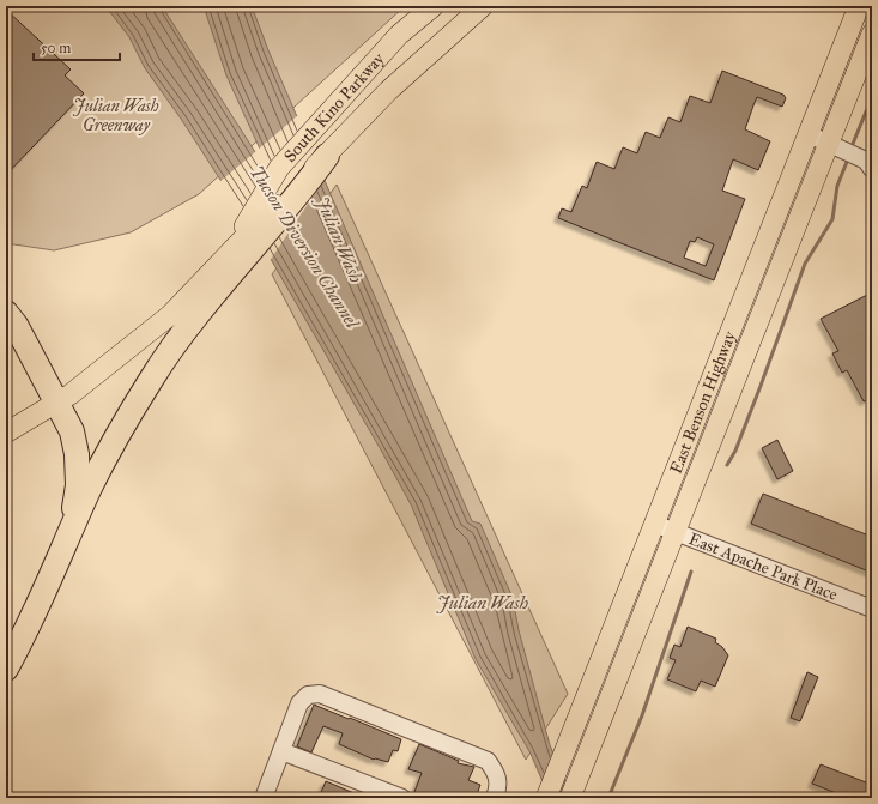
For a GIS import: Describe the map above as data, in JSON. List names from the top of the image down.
{
  "streets": {
    "main road": ["South Kino Parkway", "East Benson Highway"],
    "street": ["East Apache Park Place"]
  },
  "crossings": [
    ["East Benson Highway", "East Apache Park Place"]
  ],
  "water": ["Julian Wash", "Tucson Diversion Channel"],
  "parks": ["Julian Wash Greenway"],
  "scale_bar": "50 m"
}
